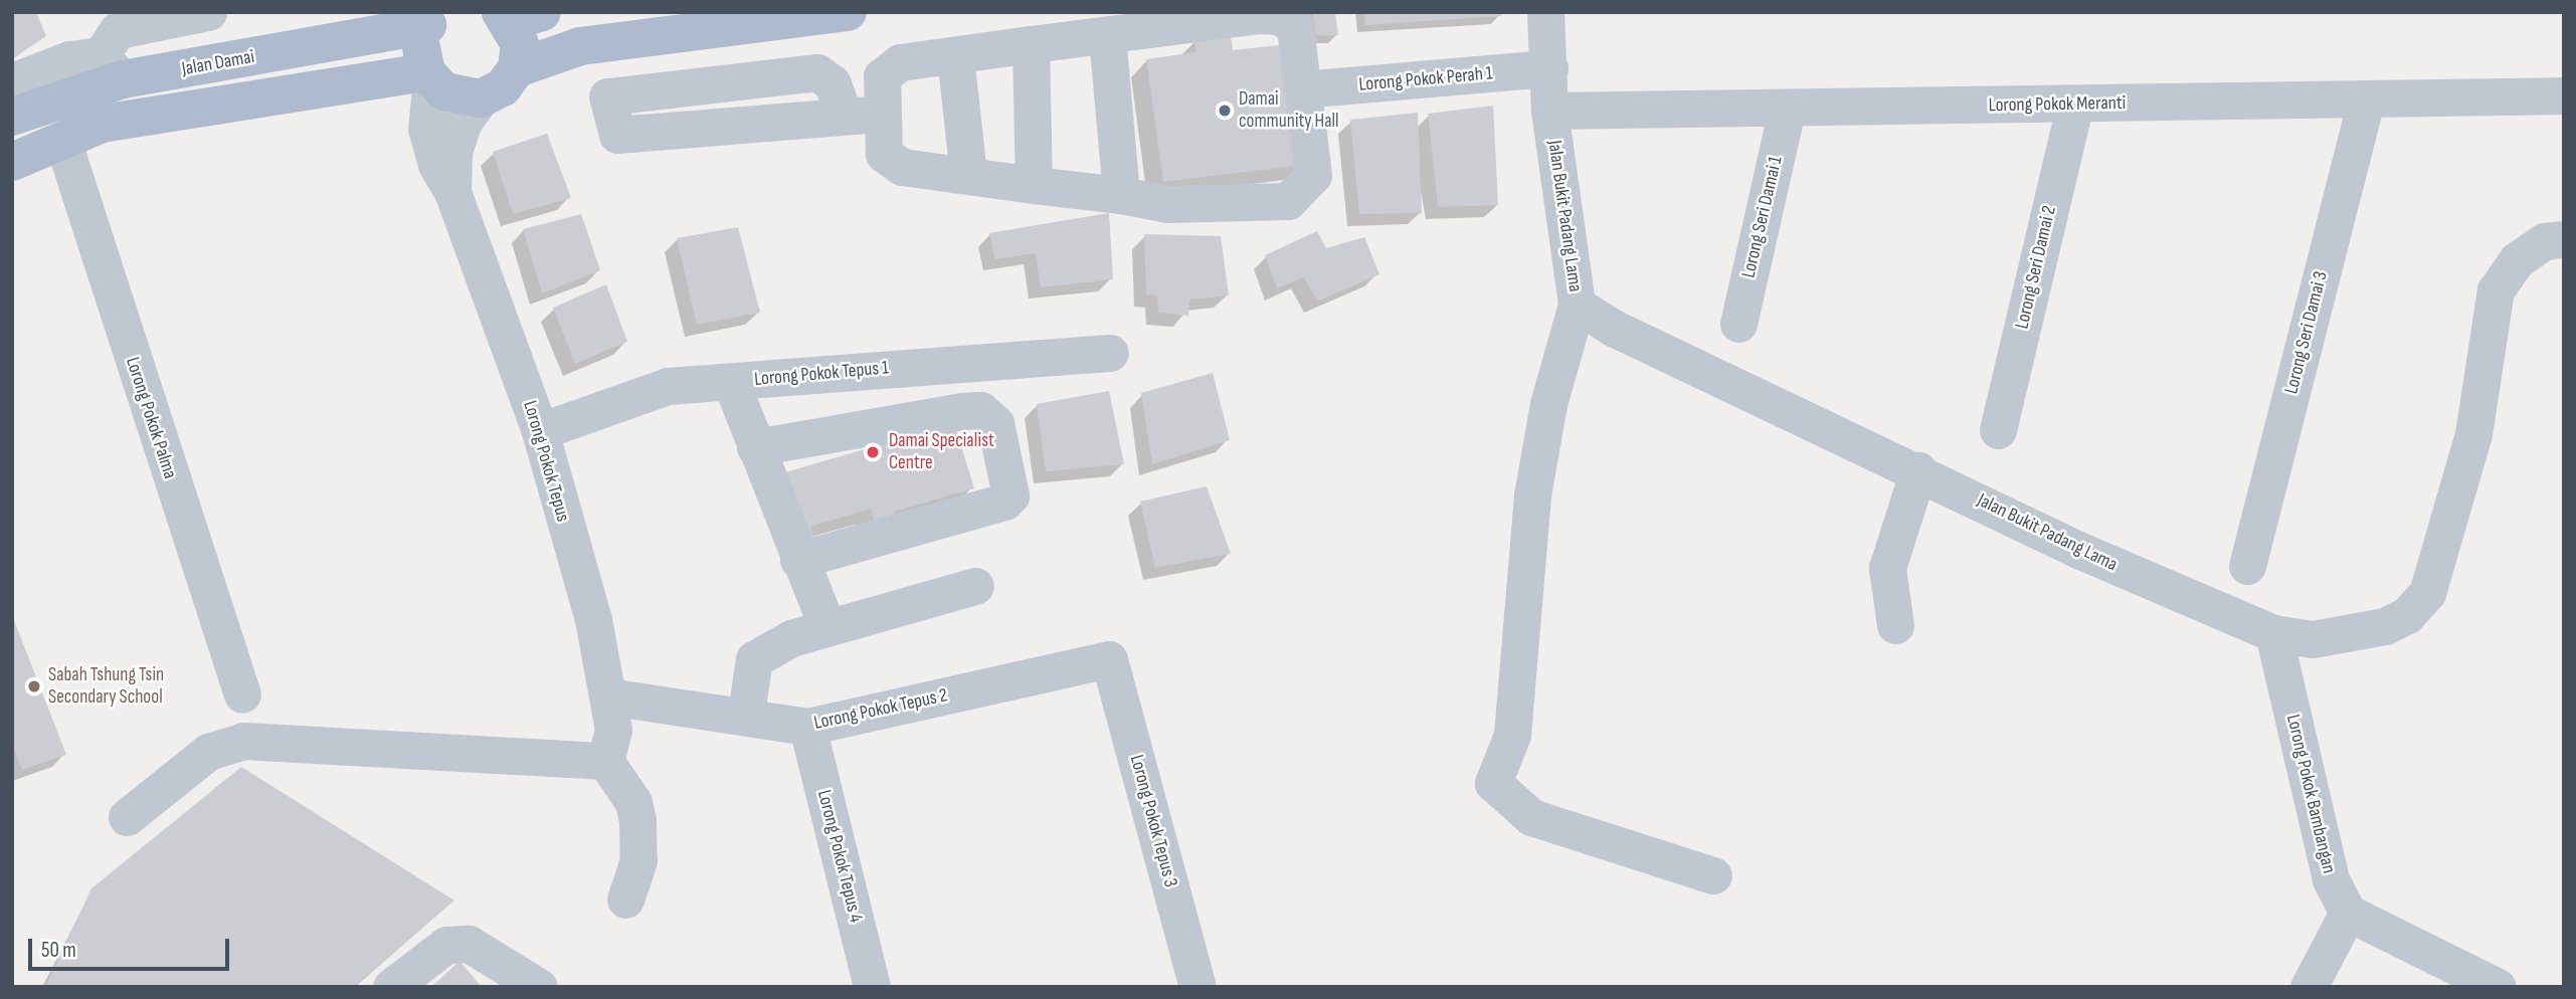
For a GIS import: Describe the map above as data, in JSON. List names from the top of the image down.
{
  "streets": {
    "main road": ["Jalan Damai"],
    "street": [
      "Lorong Pokok Perah 1",
      "Lorong Pokok Meranti",
      "Jalan Bukit Padang Lama",
      "Lorong Seri Damai 1",
      "Lorong Seri Damai 2",
      "Lorong Seri Damai 3",
      "Lorong Pokok Tepus 1",
      "Lorong Pokok Palma",
      "Lorong Pokok Tepus",
      "Lorong Pokok Tepus 2",
      "Lorong Pokok Bambangan",
      "Lorong Pokok Tepus 3",
      "Lorong Pokok Tepus 4"
    ]
  },
  "crossings": [
    ["Lorong Pokok Perah 1", "Jalan Bukit Padang Lama"],
    ["Lorong Pokok Meranti", "Jalan Bukit Padang Lama"],
    ["Lorong Pokok Meranti", "Lorong Seri Damai 1"],
    ["Lorong Pokok Meranti", "Lorong Seri Damai 2"],
    ["Lorong Pokok Meranti", "Lorong Seri Damai 3"],
    ["Jalan Bukit Padang Lama", "Lorong Pokok Bambangan"],
    ["Lorong Pokok Tepus 1", "Lorong Pokok Tepus"],
    ["Lorong Pokok Tepus", "Lorong Pokok Tepus 2"],
    ["Lorong Pokok Tepus 2", "Lorong Pokok Tepus 3"],
    ["Lorong Pokok Tepus 2", "Lorong Pokok Tepus 4"]
  ],
  "places": ["Damai community Hall", "Damai Specialist Centre", "Sabah Tshung Tsin Secondary School"],
  "scale_bar": "50 m"
}
